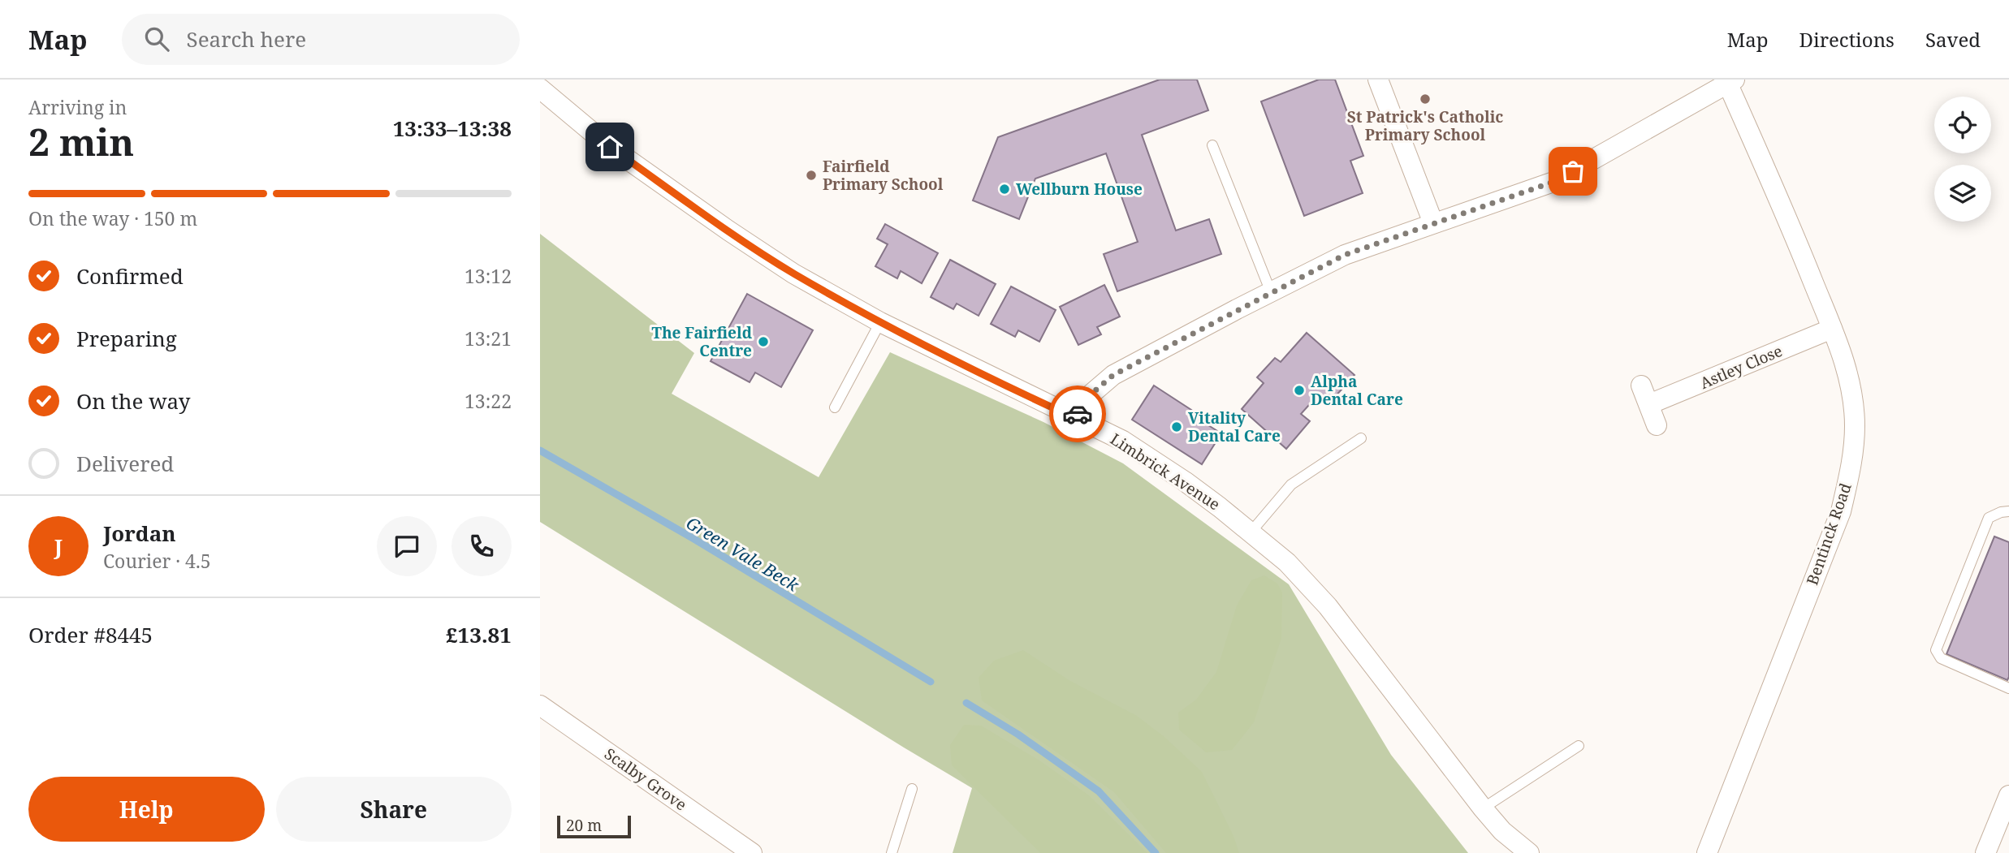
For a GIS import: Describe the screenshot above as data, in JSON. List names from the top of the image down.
{
  "streets": {
    "street": [
      "Astley Close",
      "Limbrick Avenue",
      "Bentinck Road",
      "Scalby Grove"
    ]
  },
  "crossings": [
    ["Astley Close", "Bentinck Road"]
  ],
  "water": ["Green Vale Beck"],
  "places": [
    "St Patrick's Catholic Primary School",
    "Fairfield Primary School",
    "Wellburn House",
    "The Fairfield Centre",
    "Alpha Dental Care",
    "Vitality Dental Care"
  ],
  "scale_bar": "20 m",
  "page": {
    "header": "Map",
    "search": "Search here",
    "nav": ["Map", "Directions", "Saved"],
    "heading": ["2 min", "Arriving in", "13:33–13:38"],
    "panel": [
      "Jordan",
      "Courier · 4.5",
      "Order #8445",
      "£13.81"
    ],
    "bar": "On the way · 150 m",
    "list": [
      ["Confirmed", "13:12"],
      ["Preparing", "13:21"],
      ["On the way", "13:22"],
      "Delivered"
    ],
    "round": "J",
    "buttons": ["Help", "Share"],
    "scale": "20 m"
  }
}
